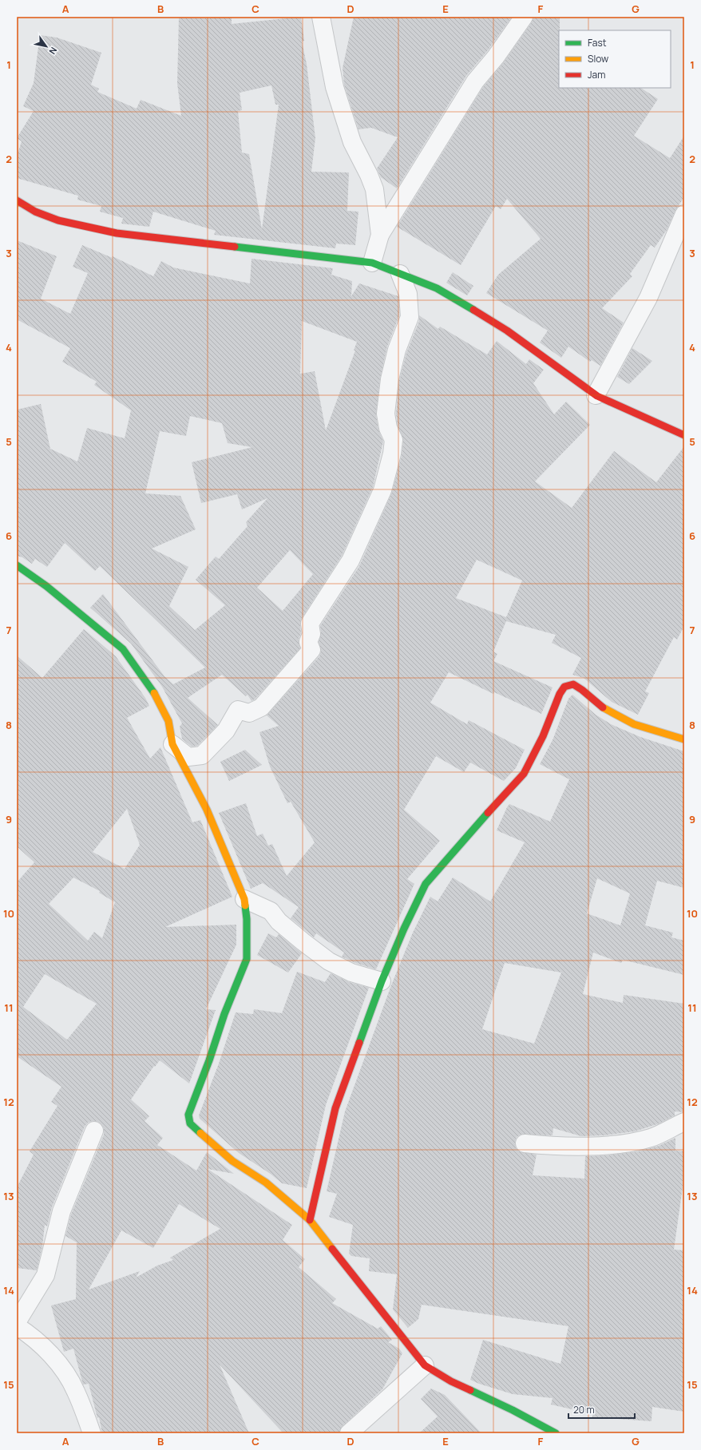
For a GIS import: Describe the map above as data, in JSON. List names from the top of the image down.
{
  "legend": ["Fast", "Slow", "Jam"],
  "scale_bar": "20 m",
  "north": "bottom right",
  "grid": {
    "columns": [
      "A",
      "B",
      "C",
      "D",
      "E",
      "F",
      "G"
    ],
    "rows": [
      "1",
      "2",
      "3",
      "4",
      "5",
      "6",
      "7",
      "8",
      "9",
      "10",
      "11",
      "12",
      "13",
      "14",
      "15"
    ]
  }
}
